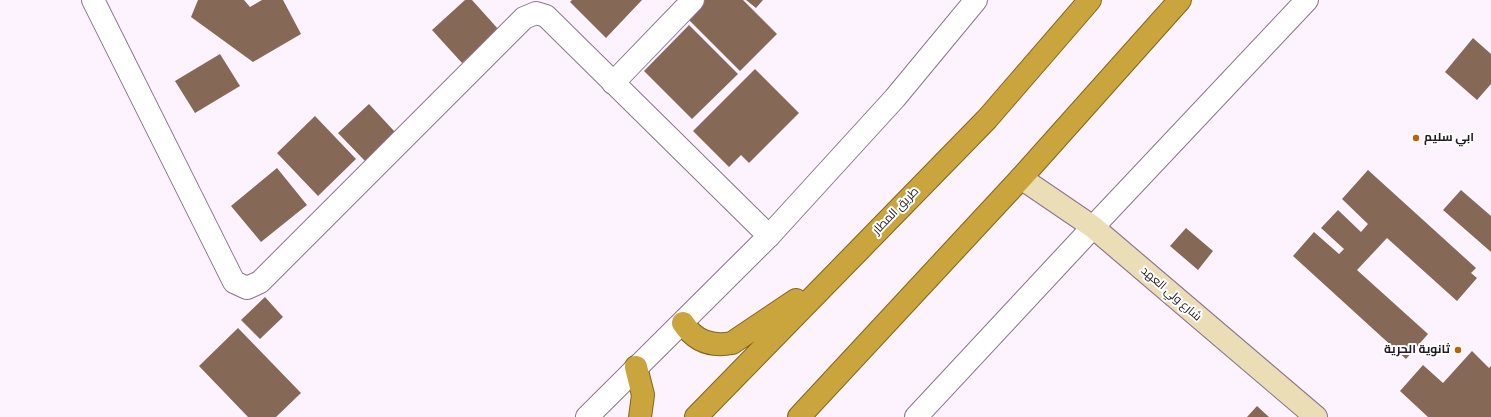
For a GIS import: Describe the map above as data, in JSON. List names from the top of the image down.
{
  "streets": {
    "highway": ["طريق المطار"],
    "main road": ["شارع ولي العهد"]
  },
  "places": ["ابي سليم", "ثانوية الحرية"]
}
